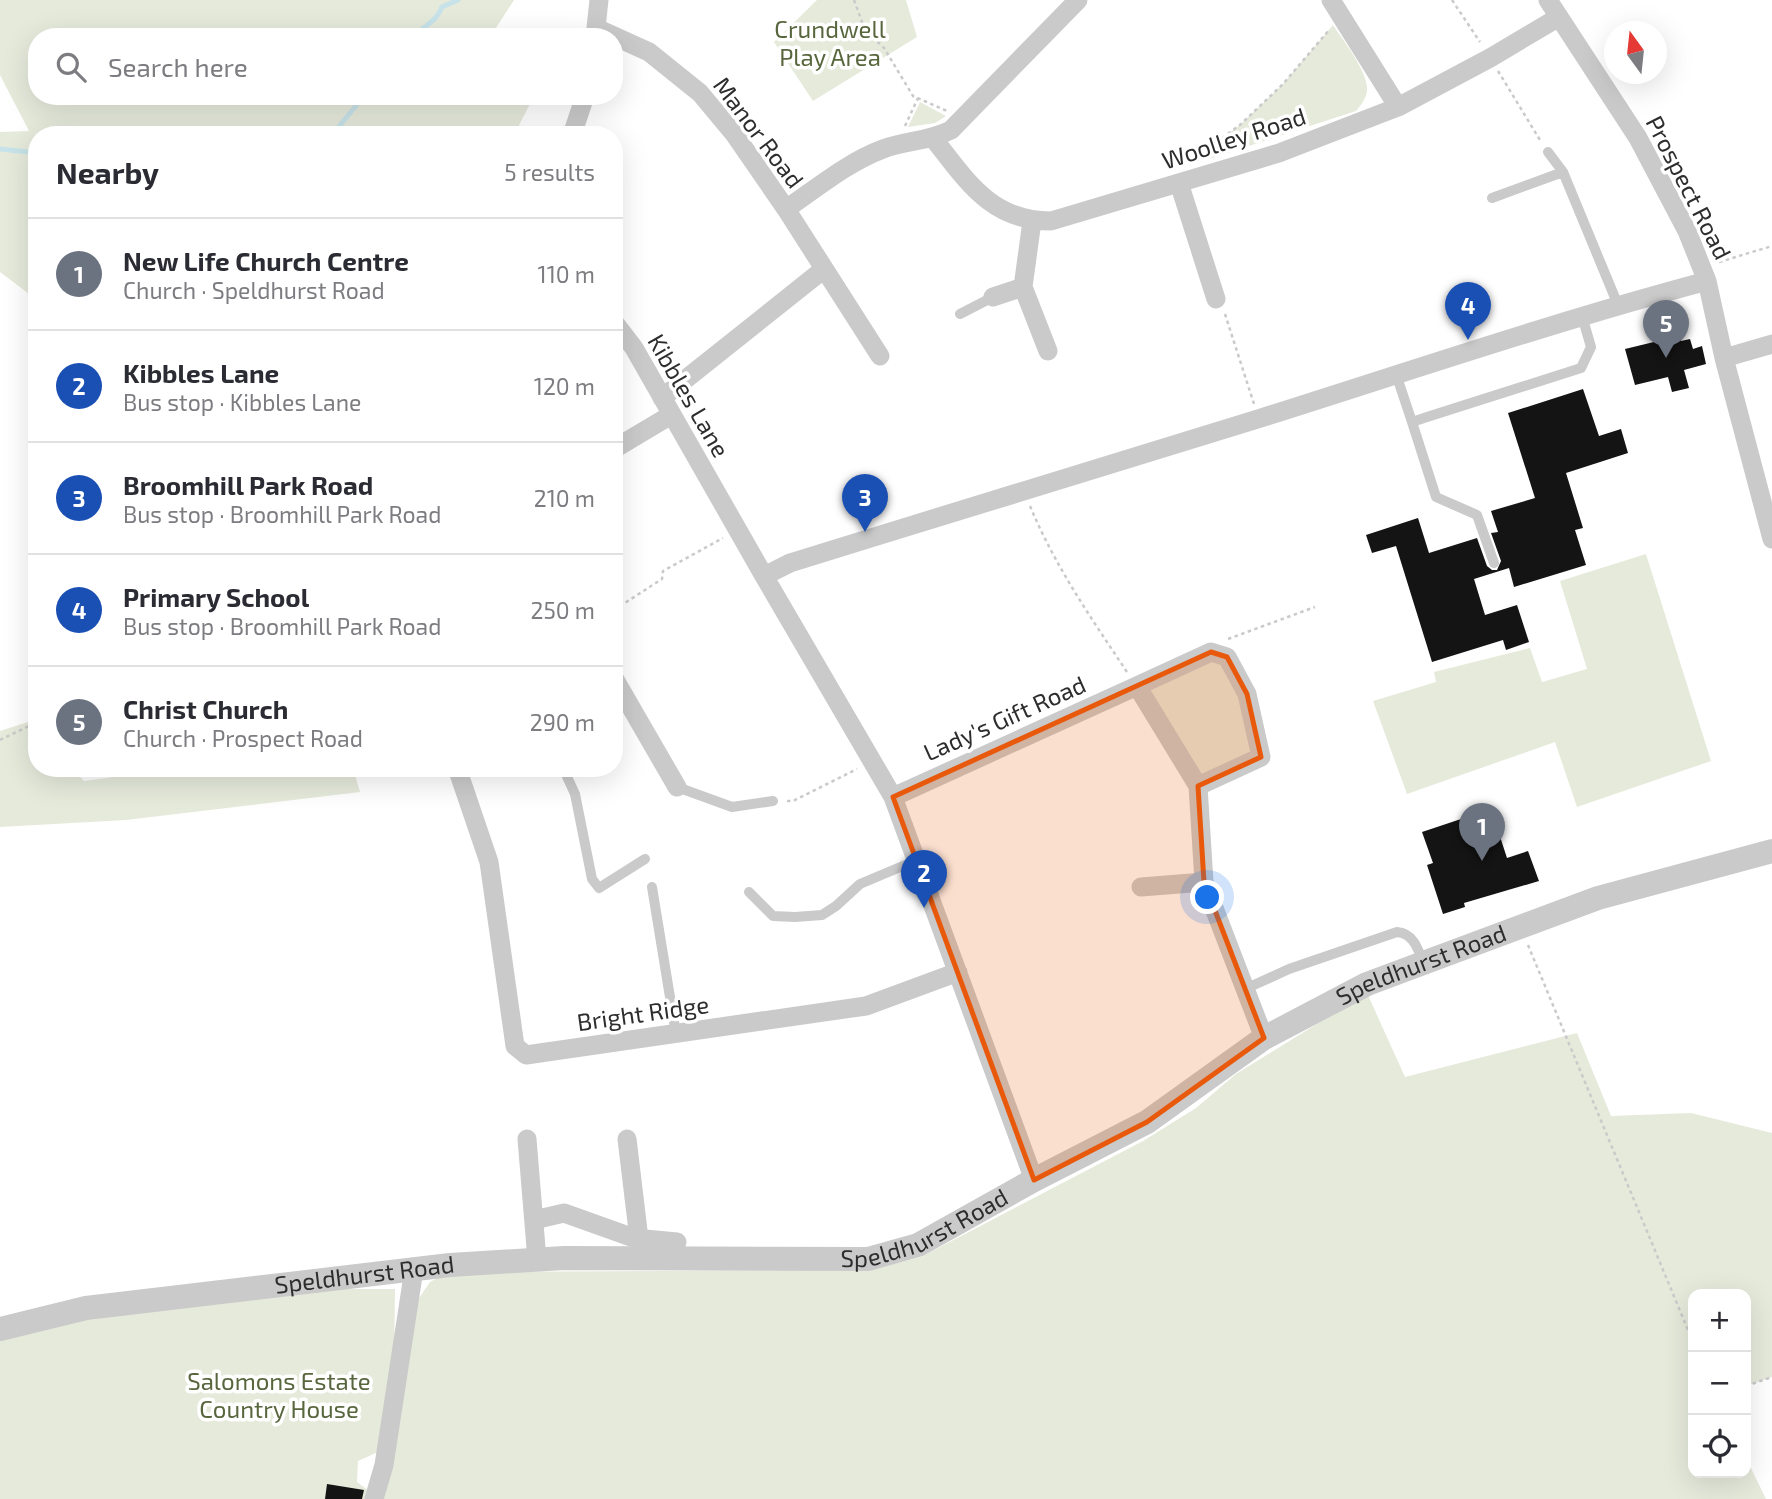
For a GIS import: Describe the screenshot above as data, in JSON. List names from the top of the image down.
{
  "streets": {
    "street": [
      "Manor Road",
      "Woolley Road",
      "Prospect Road",
      "Kibbles Lane",
      "Lady's Gift Road",
      "Speldhurst Road",
      "Bright Ridge"
    ]
  },
  "crossings": [
    ["Woolley Road", "Prospect Road"],
    ["Kibbles Lane", "Lady's Gift Road"],
    ["Kibbles Lane", "Speldhurst Road"],
    ["Kibbles Lane", "Bright Ridge"]
  ],
  "parks": ["Crundwell Play Area", "Salomons Estate Country House"],
  "north": "top",
  "page": {
    "search": "Search here",
    "heading": ["Nearby", "5 results"],
    "list": [
      {
        "mark": "1",
        "name": "New Life Church Centre",
        "note": "Church · Speldhurst Road",
        "value": "110 m"
      },
      {
        "mark": "2",
        "name": "Kibbles Lane",
        "note": "Bus stop · Kibbles Lane",
        "value": "120 m"
      },
      {
        "mark": "3",
        "name": "Broomhill Park Road",
        "note": "Bus stop · Broomhill Park Road",
        "value": "210 m"
      },
      {
        "mark": "4",
        "name": "Primary School",
        "note": "Bus stop · Broomhill Park Road",
        "value": "250 m"
      },
      {
        "mark": "5",
        "name": "Christ Church",
        "note": "Church · Prospect Road",
        "value": "290 m"
      }
    ],
    "pins": [
      "4",
      "5",
      "3",
      "1",
      "2"
    ],
    "map_buttons": ["+", "−"]
  }
}
